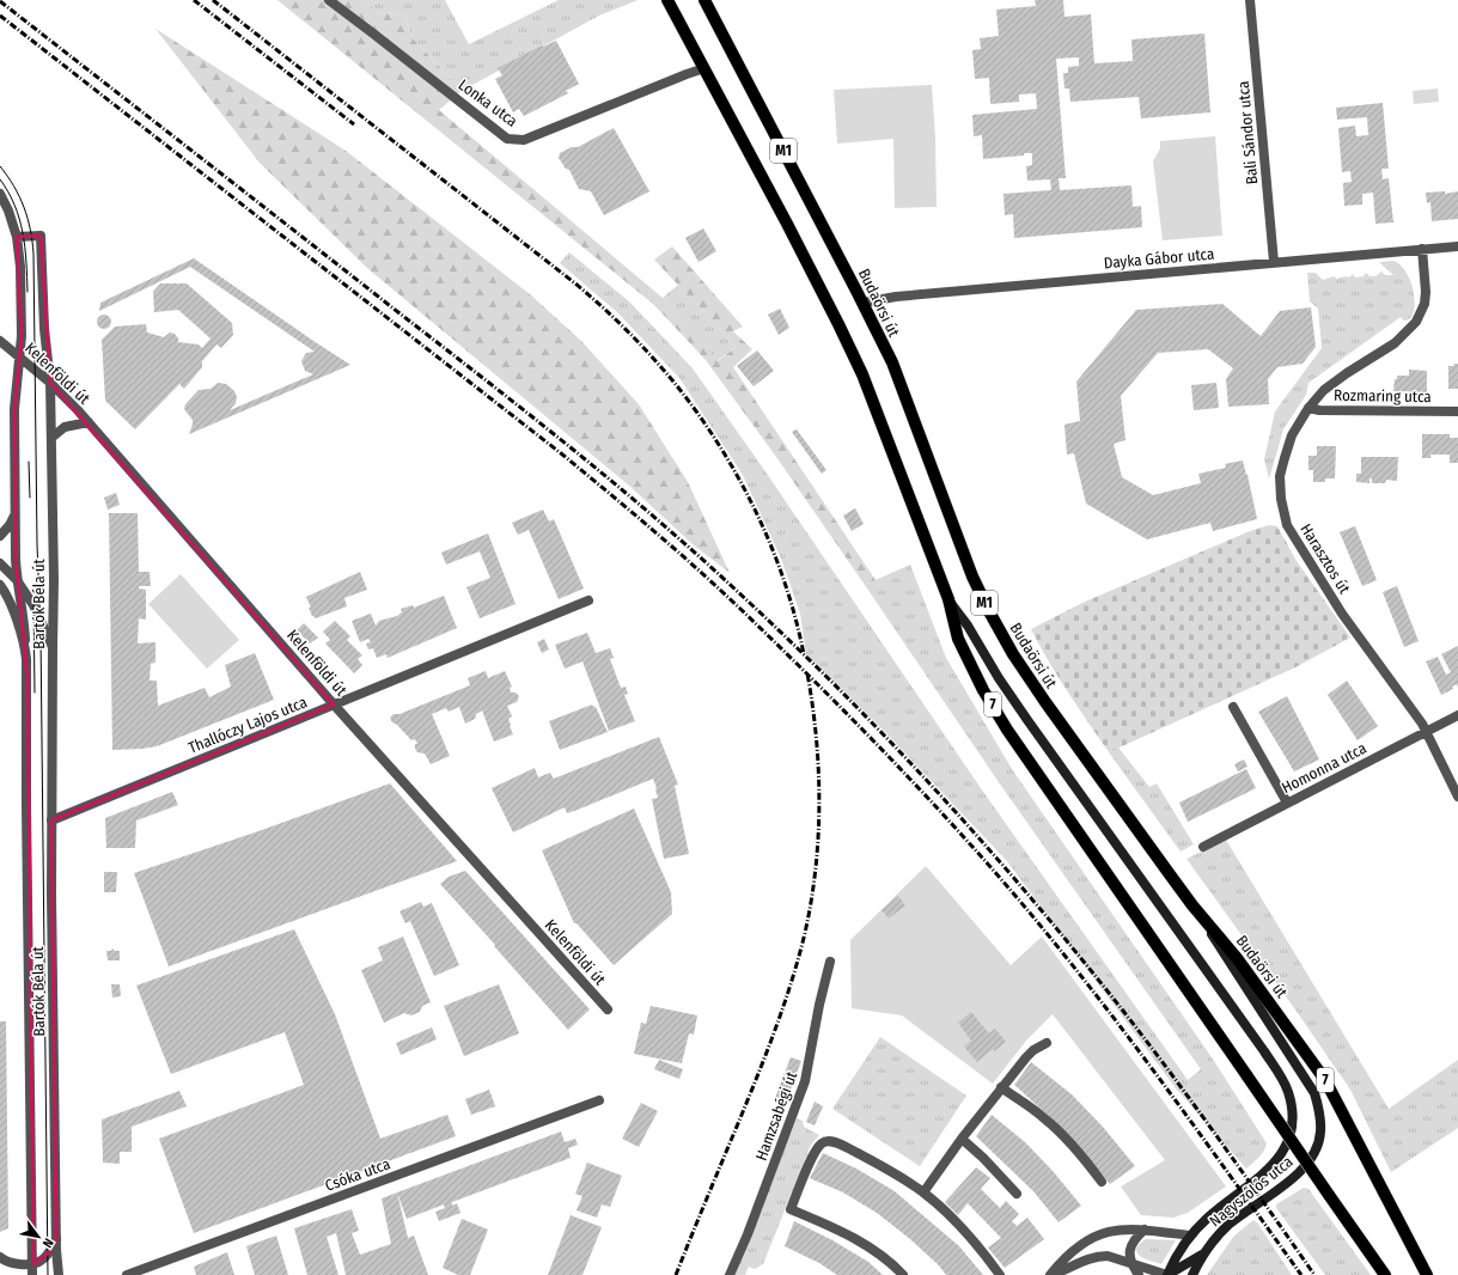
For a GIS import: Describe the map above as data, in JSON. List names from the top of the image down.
{
  "streets": {
    "main road": [
      "M1",
      "Budaörsi út",
      "7",
      "Nagyszőlős utca"
    ],
    "street": [
      "Lonka utca",
      "Bali Sándor utca",
      "Dayka Gábor utca",
      "Kelenföldi út",
      "Rozmaring utca",
      "Harasztos út",
      "Bartók Béla út",
      "Thallóczy Lajos utca",
      "Homonna utca",
      "Hamzsabégi út",
      "Csóka utca"
    ]
  },
  "crossings": [
    ["Lonka utca", "M1"],
    ["Bali Sándor utca", "Dayka Gábor utca"],
    ["M1", "7"],
    ["M1", "Nagyszőlős utca"],
    ["Dayka Gábor utca", "Budaörsi út"],
    ["Dayka Gábor utca", "Harasztos út"],
    ["Budaörsi út", "Nagyszőlős utca"],
    ["Kelenföldi út", "Bartók Béla út"],
    ["Kelenföldi út", "Thallóczy Lajos utca"],
    ["Rozmaring utca", "Harasztos út"],
    ["Harasztos út", "Homonna utca"],
    ["Bartók Béla út", "Thallóczy Lajos utca"],
    ["7", "Nagyszőlős utca"]
  ],
  "north": "bottom right"
}
